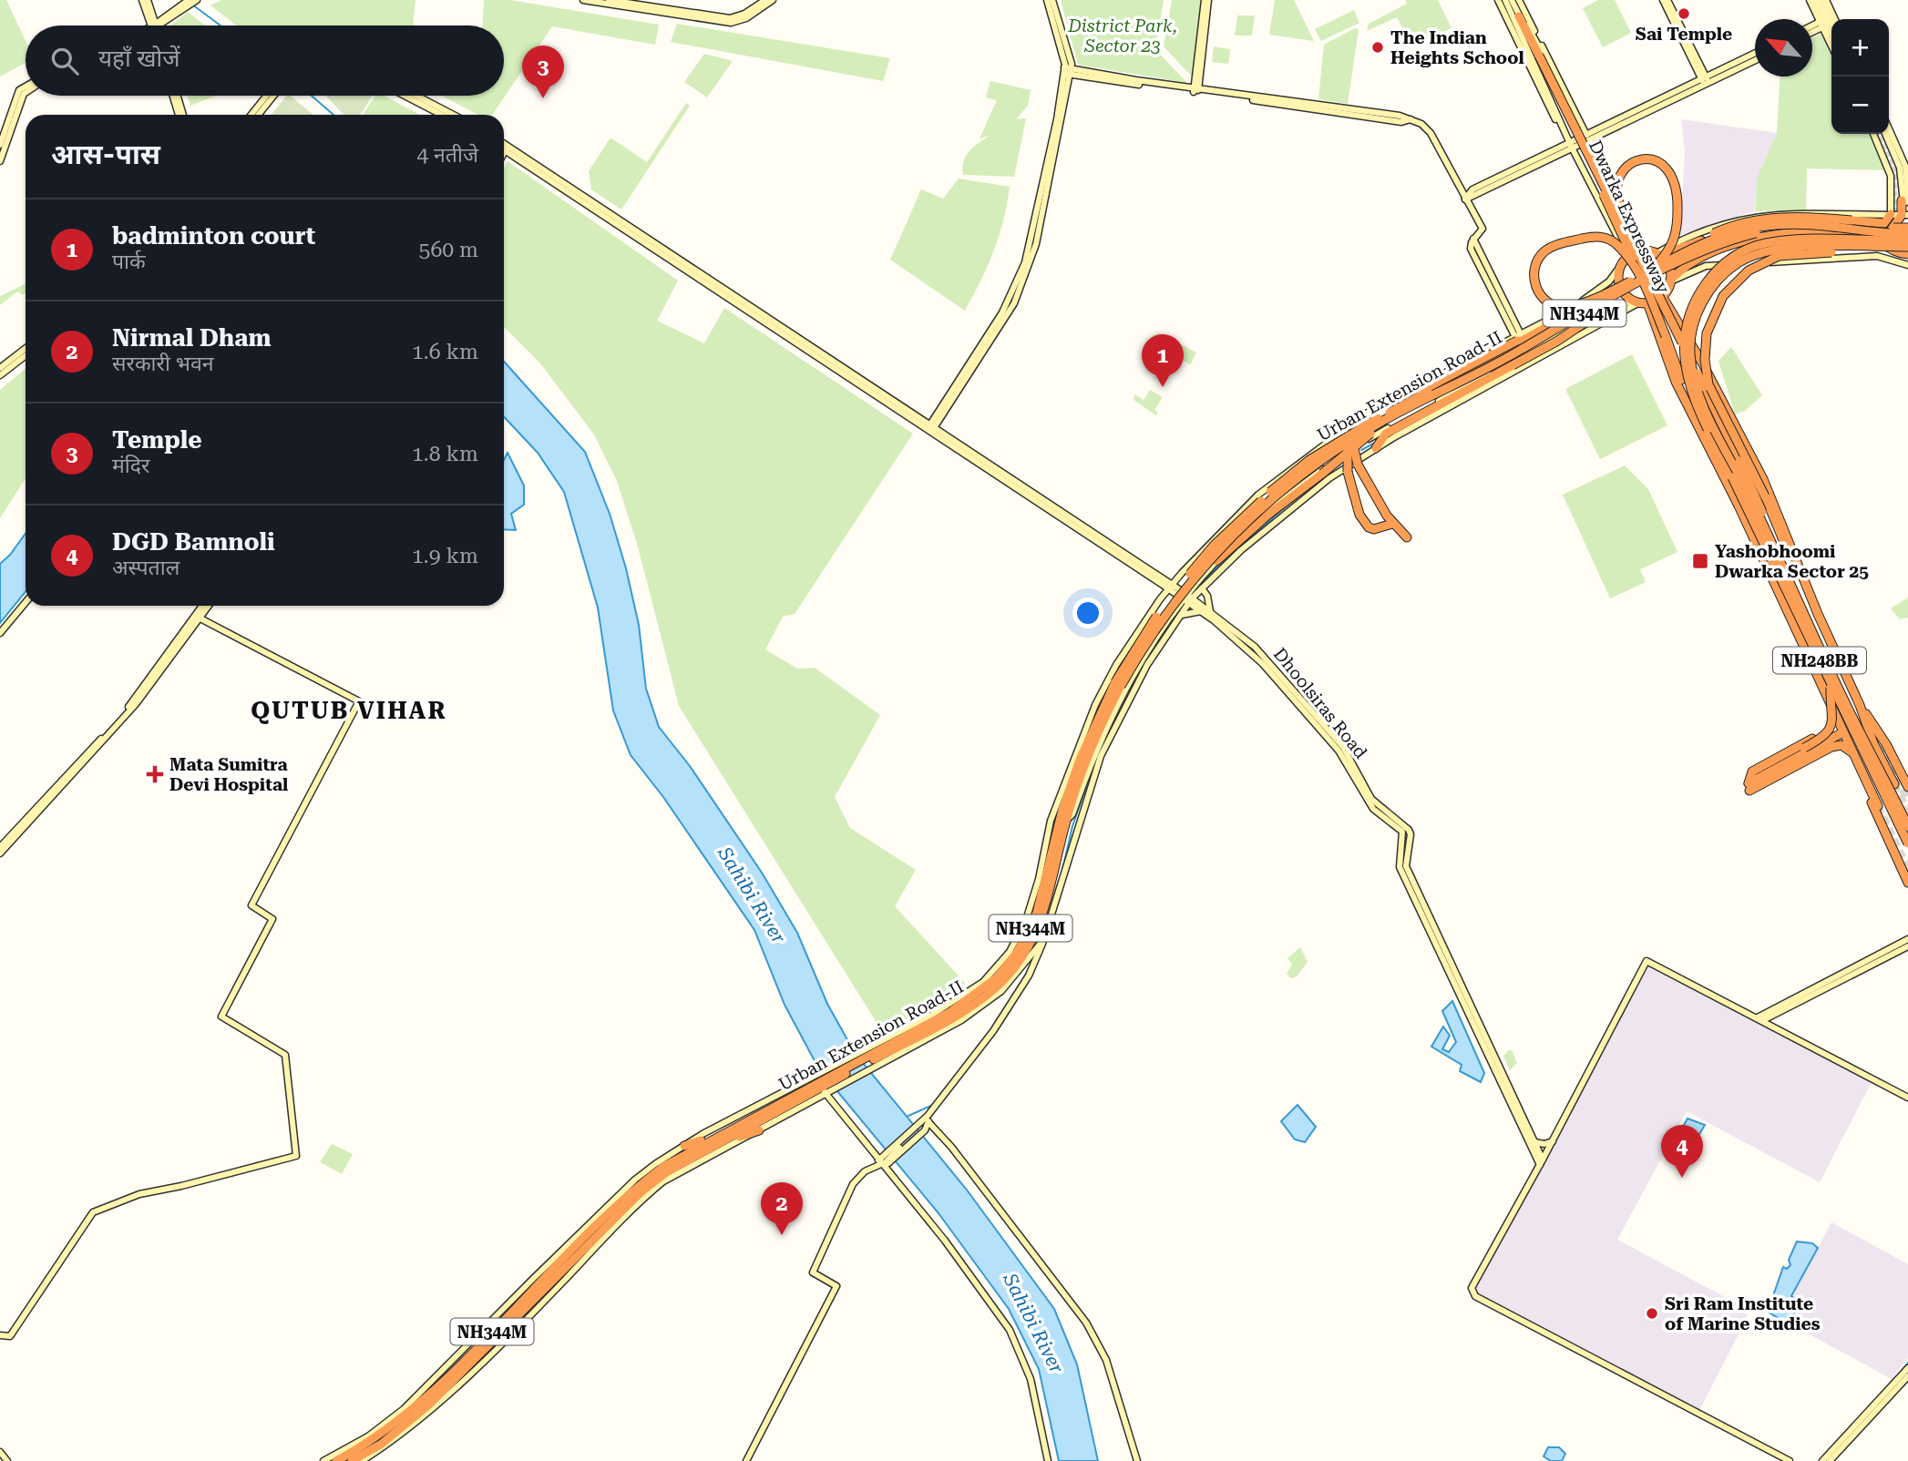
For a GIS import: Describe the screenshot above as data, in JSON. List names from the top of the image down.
{
  "streets": {
    "highway": [
      "Dwarka Expressway",
      "NH344M",
      "Urban Extension Road-II",
      "NH248BB"
    ],
    "street": ["Dhoolsiras Road"]
  },
  "districts": ["QUTUB VIHAR"],
  "water": ["Sahibi River"],
  "parks": ["District Park, Sector 23"],
  "places": {
    "other": ["Sai Temple", "The Indian Heights School", "Sri Ram Institute of Marine Studies"],
    "transit": ["Yashobhoomi Dwarka Sector 25"],
    "health": ["Mata Sumitra Devi Hospital"]
  },
  "north": "top left",
  "page": {
    "map_buttons": ["+", "−"],
    "search": "यहाँ खोजें",
    "pins": [
      "3",
      "1",
      "4",
      "2"
    ],
    "heading": ["आस-पास", "4 नतीजे"],
    "list": [
      {
        "mark": "1",
        "name": "badminton court",
        "note": "पार्क",
        "value": "560 m"
      },
      {
        "mark": "2",
        "name": "Nirmal Dham",
        "note": "सरकारी भवन",
        "value": "1.6 km"
      },
      {
        "mark": "3",
        "name": "Temple",
        "note": "मंदिर",
        "value": "1.8 km"
      },
      {
        "mark": "4",
        "name": "DGD Bamnoli",
        "note": "अस्पताल",
        "value": "1.9 km"
      }
    ]
  }
}
